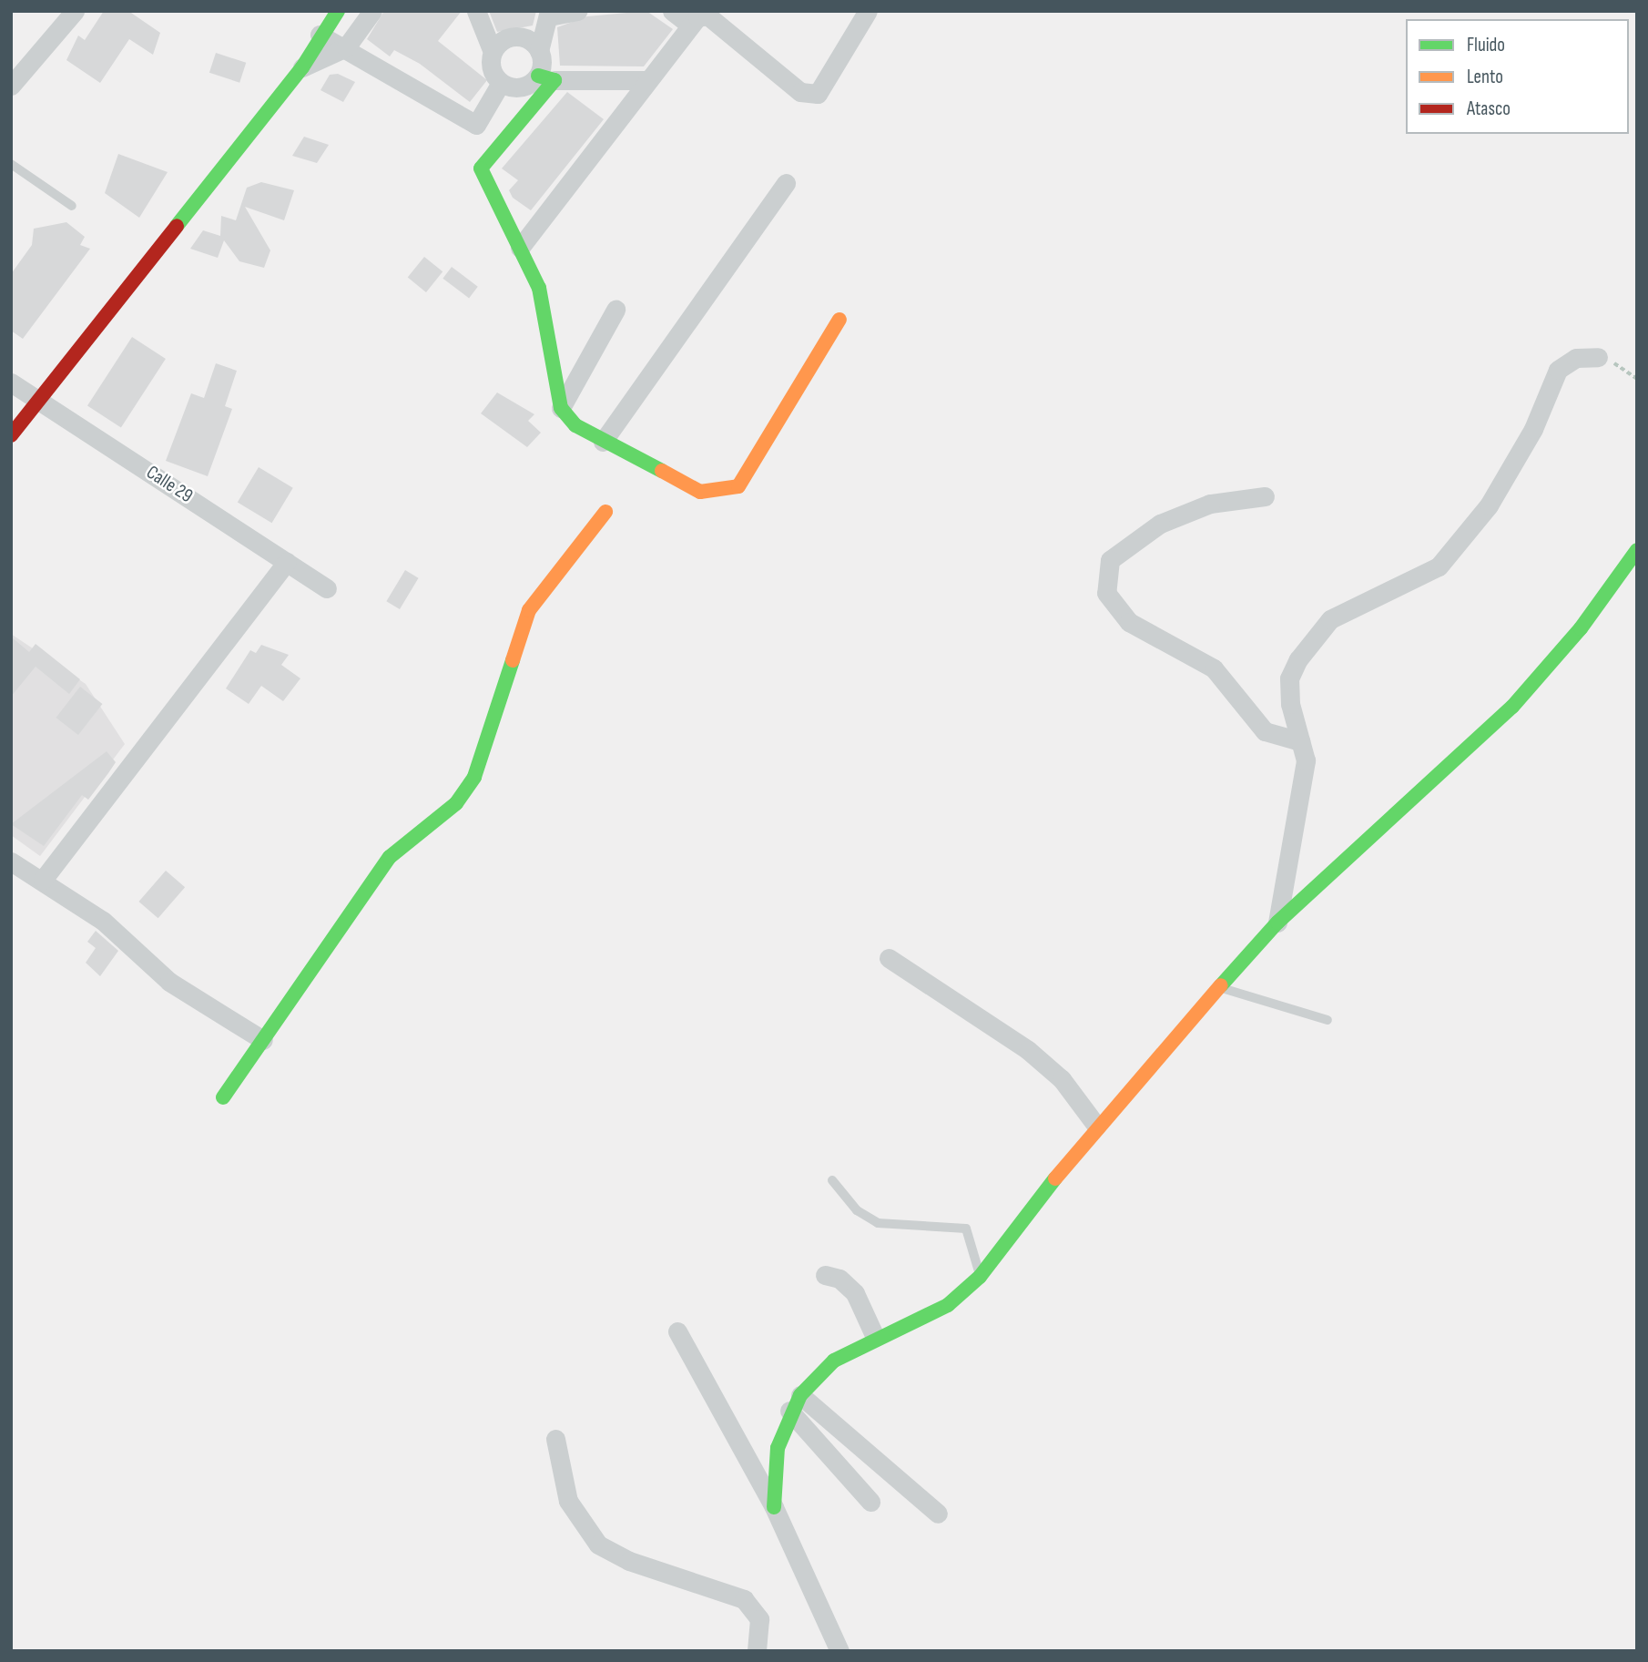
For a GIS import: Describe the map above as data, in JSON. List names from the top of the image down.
{
  "streets": {
    "street": ["Calle 29"]
  },
  "legend": ["Fluido", "Lento", "Atasco"]
}
